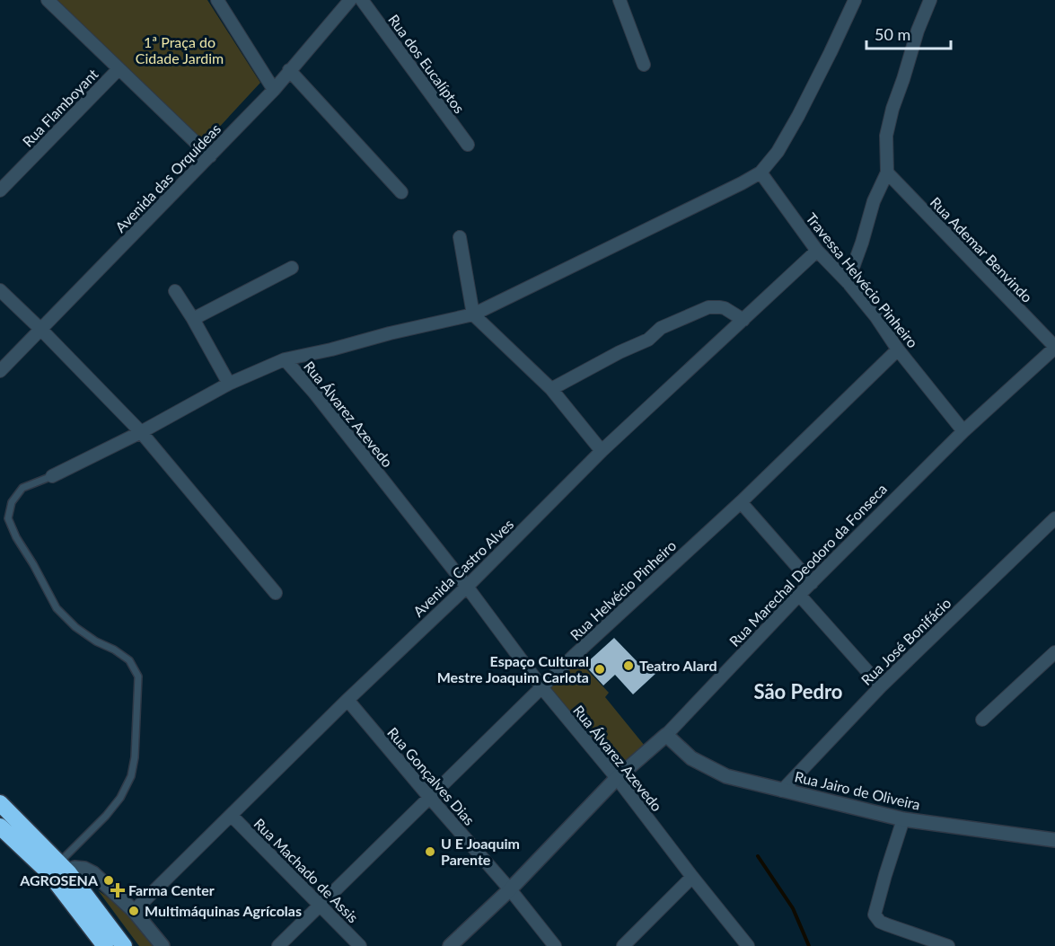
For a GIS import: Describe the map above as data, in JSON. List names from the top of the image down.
{
  "streets": {
    "street": [
      "Rua dos Eucalíptos",
      "Rua Flamboyant",
      "Avenida das Orquídeas",
      "Rua Ademar Benvindo",
      "Travessa Helvécio Pinheiro",
      "Rua Álvarez Azevedo",
      "Rua Marechal Deodoro da Fonseca",
      "Avenida Castro Alves",
      "Rua Helvécio Pinheiro",
      "Rua José Bonifácio",
      "Rua Gonçalves Dias",
      "Rua Jairo de Oliveira",
      "Rua Machado de Assis"
    ]
  },
  "crossings": [
    ["Rua Ademar Benvindo", "Rua Marechal Deodoro da Fonseca"],
    ["Travessa Helvécio Pinheiro", "Rua Marechal Deodoro da Fonseca"],
    ["Travessa Helvécio Pinheiro", "Avenida Castro Alves"],
    ["Travessa Helvécio Pinheiro", "Rua Helvécio Pinheiro"],
    ["Rua Álvarez Azevedo", "Rua Marechal Deodoro da Fonseca"],
    ["Rua Álvarez Azevedo", "Avenida Castro Alves"],
    ["Rua Álvarez Azevedo", "Rua Helvécio Pinheiro"],
    ["Rua Marechal Deodoro da Fonseca", "Rua Gonçalves Dias"],
    ["Rua Marechal Deodoro da Fonseca", "Rua Jairo de Oliveira"],
    ["Avenida Castro Alves", "Rua Gonçalves Dias"],
    ["Avenida Castro Alves", "Rua Machado de Assis"],
    ["Rua Helvécio Pinheiro", "Rua Gonçalves Dias"],
    ["Rua Helvécio Pinheiro", "Rua Machado de Assis"],
    ["Rua José Bonifácio", "Rua Jairo de Oliveira"]
  ],
  "districts": ["São Pedro"],
  "parks": ["1ª Praça do Cidade Jardim"],
  "places": {
    "other": [
      "Teatro Alard",
      "Espaço Cultural Mestre Joaquim Carlota",
      "U E Joaquim Parente",
      "AGROSENA",
      "Multimáquinas Agrícolas"
    ],
    "health": ["Farma Center"]
  },
  "scale_bar": "50 m"
}
